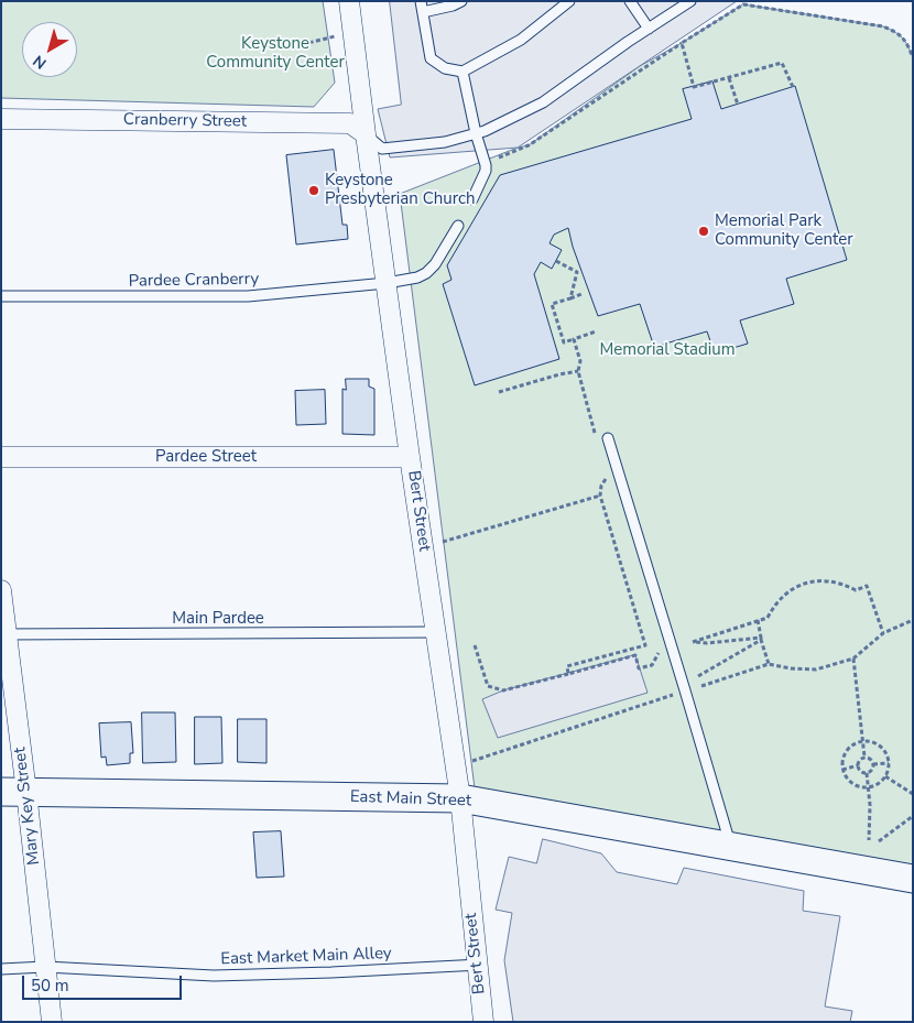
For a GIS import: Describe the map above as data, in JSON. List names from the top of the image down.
{
  "streets": {
    "main road": ["East Main Street"],
    "street": [
      "Cranberry Street",
      "Pardee Street",
      "Bert Street",
      "Mary Key Street"
    ],
    "lane": ["Pardee Cranberry", "Main Pardee", "East Market Main Alley"]
  },
  "crossings": [
    ["Cranberry Street", "Bert Street"],
    ["Pardee Cranberry", "Bert Street"],
    ["Pardee Street", "Bert Street"],
    ["Bert Street", "Main Pardee"],
    ["Bert Street", "East Main Street"],
    ["Bert Street", "East Market Main Alley"],
    ["Main Pardee", "Mary Key Street"],
    ["East Main Street", "Mary Key Street"],
    ["Mary Key Street", "East Market Main Alley"]
  ],
  "parks": ["Keystone Community Center", "Memorial Stadium"],
  "places": ["Keystone Presbyterian Church", "Memorial Park Community Center"],
  "scale_bar": "50 m",
  "north": "bottom left"
}
